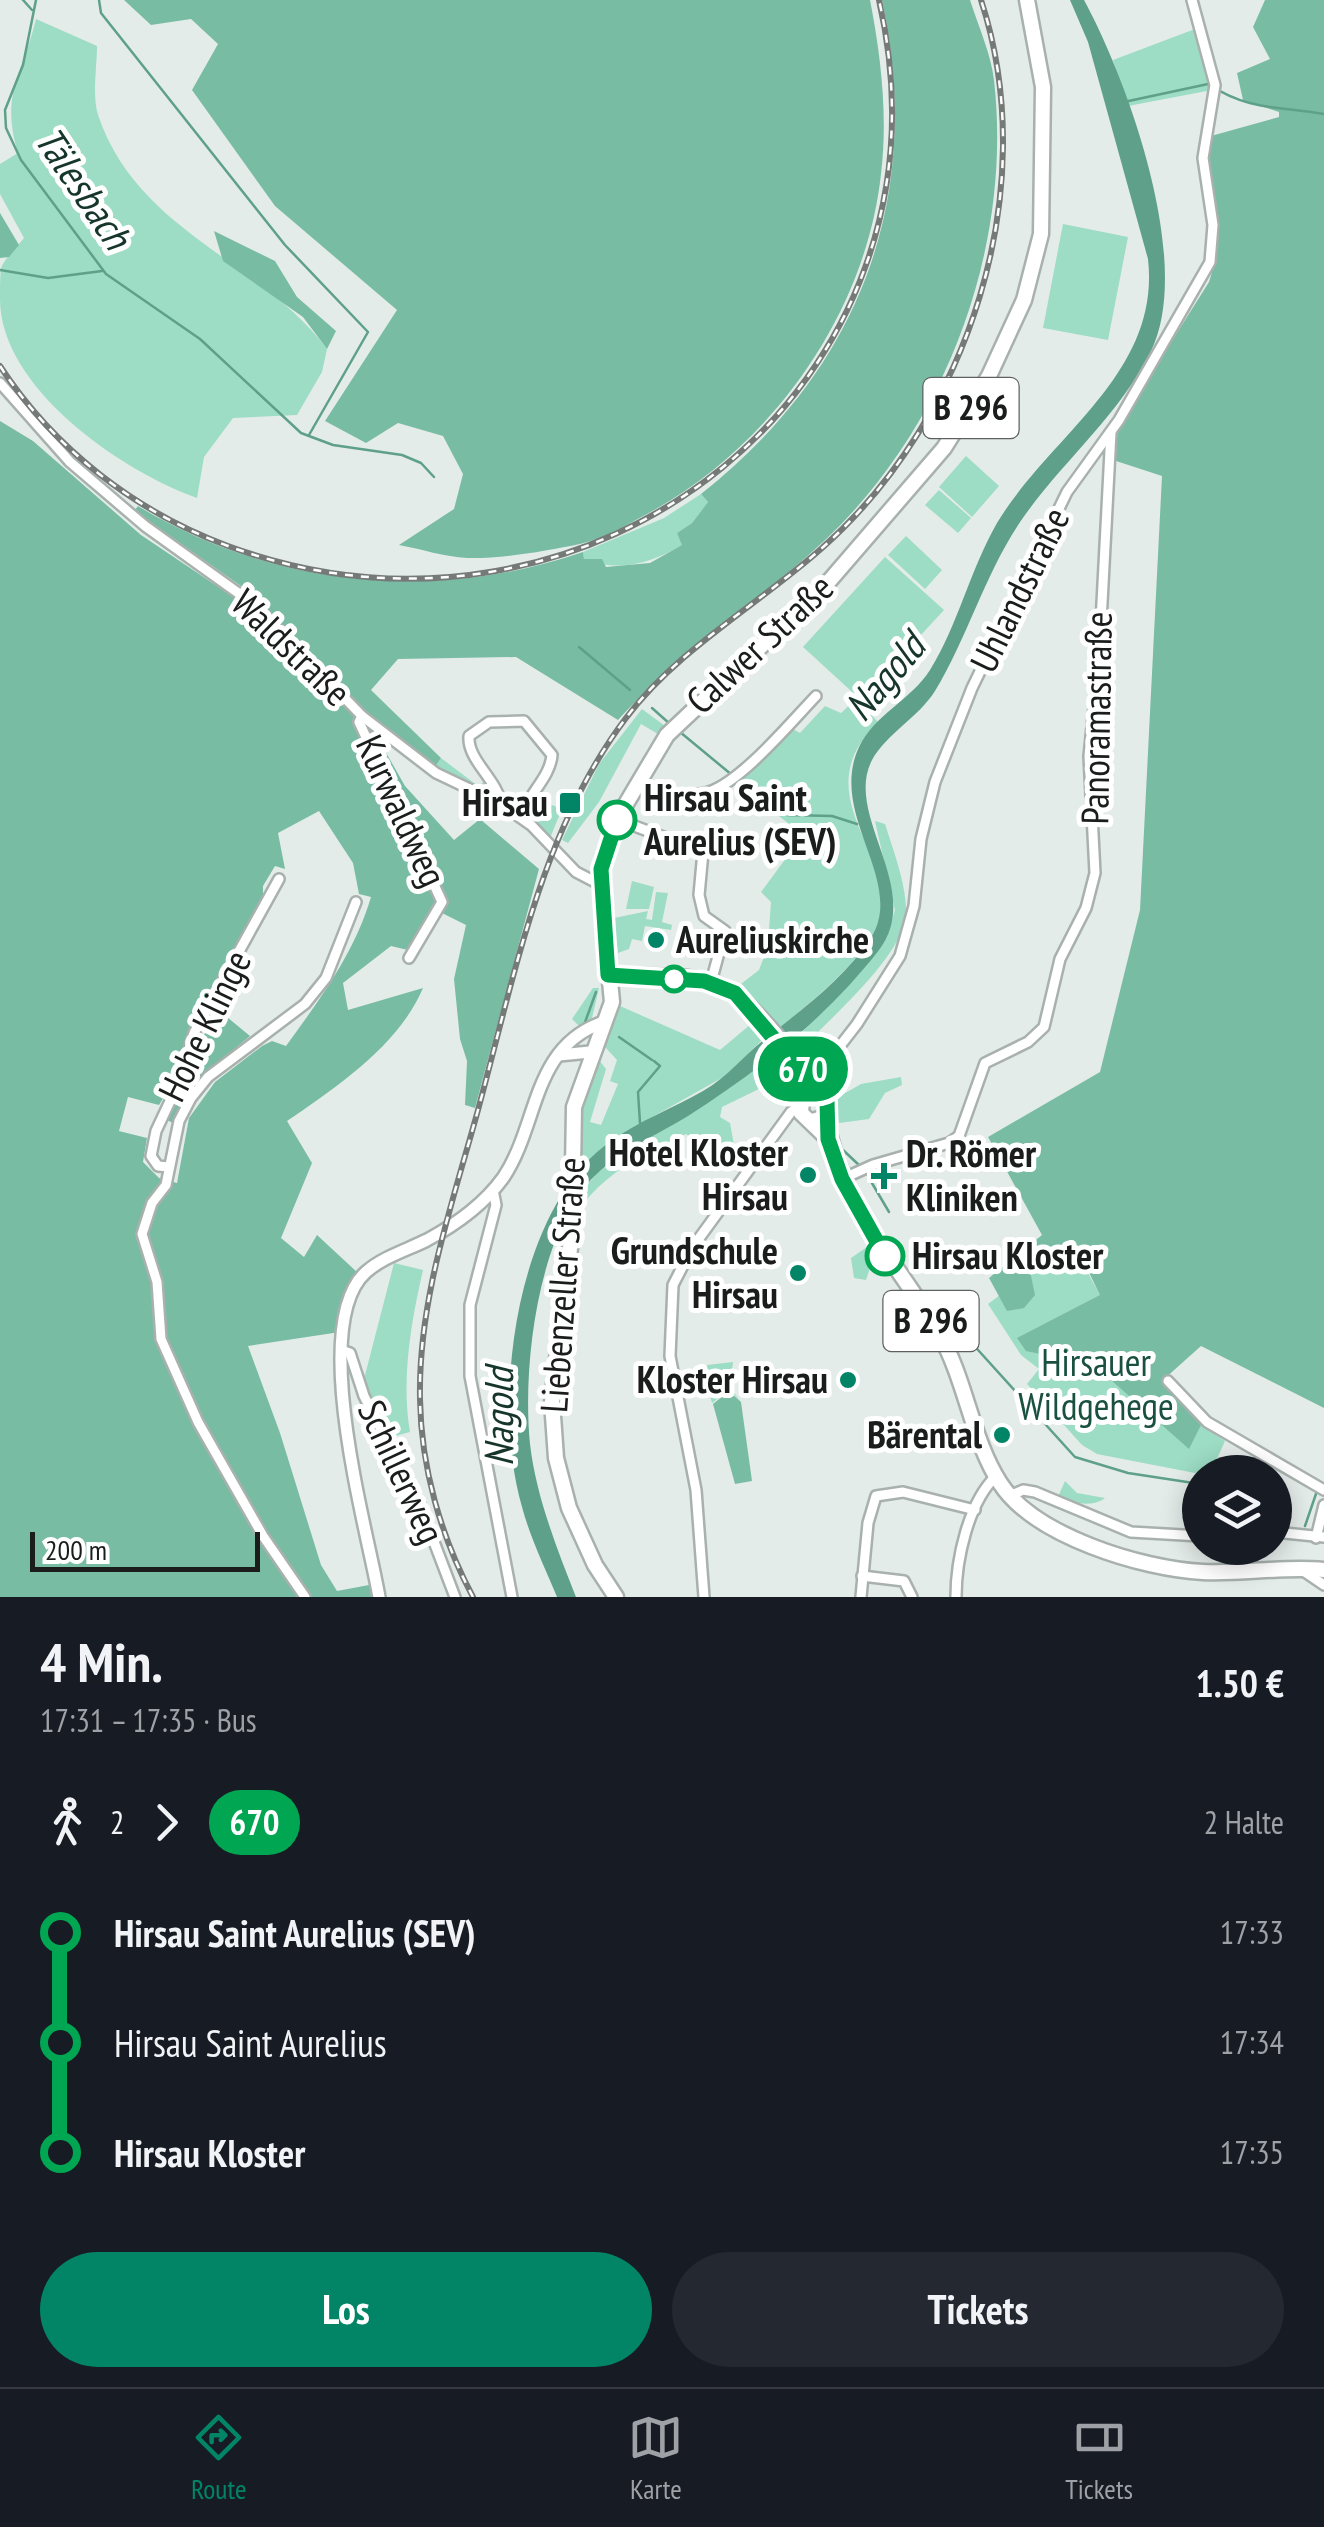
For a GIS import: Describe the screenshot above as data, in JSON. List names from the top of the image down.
{
  "streets": {
    "main road": ["B 296", "Calwer Straße", "Liebenzeller Straße"],
    "street": [
      "Uhlandstraße",
      "Waldstraße",
      "Panoramastraße",
      "Kurwaldweg",
      "Hohe Klinge",
      "Schillerweg"
    ]
  },
  "crossings": [
    ["B 296", "Uhlandstraße"],
    ["B 296", "Calwer Straße"],
    ["B 296", "Panoramastraße"],
    ["B 296", "Liebenzeller Straße"],
    ["Uhlandstraße", "Panoramastraße"],
    ["Calwer Straße", "Waldstraße"],
    ["Calwer Straße", "Liebenzeller Straße"],
    ["Waldstraße", "Kurwaldweg"]
  ],
  "water": ["Tälesbach", "Nagold"],
  "parks": ["Hirsauer Wildgehege"],
  "places": {
    "transit": ["Hirsau"],
    "other": [
      "Hirsau Saint Aurelius (SEV)",
      "Aureliuskirche",
      "Hotel Kloster Hirsau",
      "Hirsau Kloster",
      "Grundschule Hirsau",
      "Kloster Hirsau",
      "Bärental"
    ],
    "health": ["Dr. Römer Kliniken"]
  },
  "lines": ["bus line 670"],
  "scale_bar": "200 m",
  "page": {
    "on_map": "670",
    "scale": "200 m",
    "heading": ["4 Min.", "17:31 – 17:35 · Bus", "1.50 €"],
    "legs": ["2", "670", "2 Halte"],
    "list": [
      {
        "name": "Hirsau Saint Aurelius (SEV)",
        "value": "17:33"
      },
      {
        "name": "Hirsau Saint Aurelius",
        "value": "17:34"
      },
      {
        "name": "Hirsau Kloster",
        "value": "17:35"
      }
    ],
    "buttons": ["Los", "Tickets"],
    "tabs": ["Route", "Karte", "Tickets"]
  }
}
